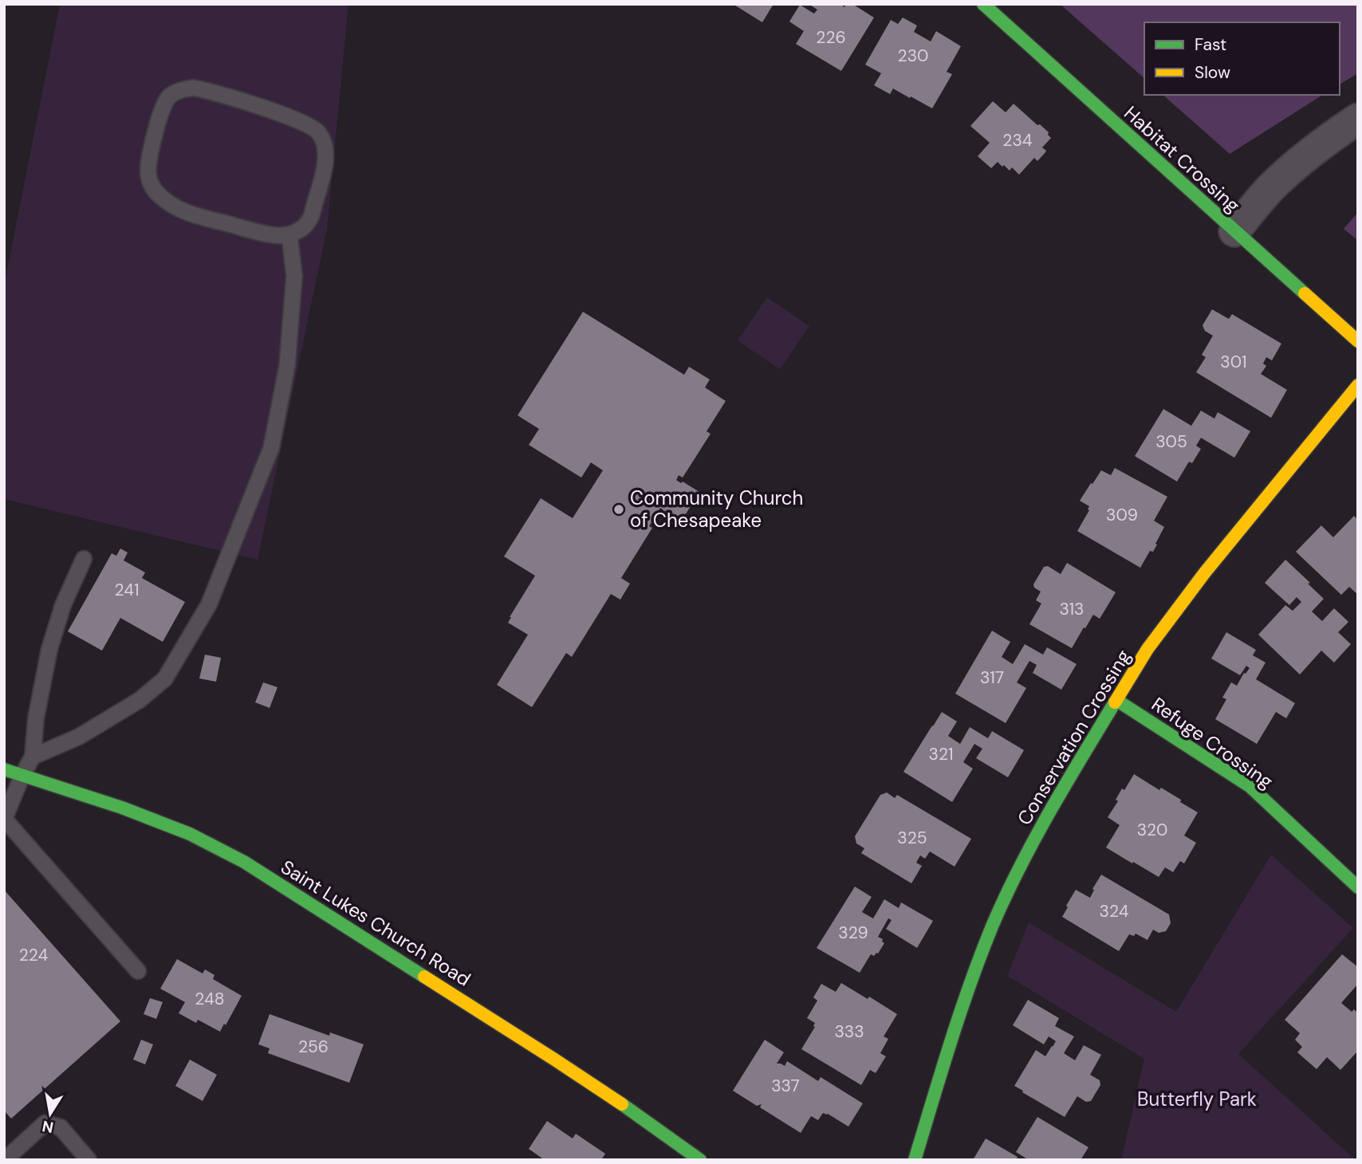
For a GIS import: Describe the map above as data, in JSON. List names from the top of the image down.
{
  "streets": {
    "street": [
      "Habitat Crossing",
      "Conservation Crossing",
      "Refuge Crossing",
      "Saint Lukes Church Road"
    ]
  },
  "crossings": [
    ["Conservation Crossing", "Refuge Crossing"]
  ],
  "parks": ["Butterfly Park"],
  "places": ["Community Church of Chesapeake"],
  "house_numbers": [
    "226",
    "230",
    "234",
    "301",
    "305",
    "309",
    "241",
    "313",
    "317",
    "321",
    "320",
    "325",
    "324",
    "329",
    "224",
    "248",
    "333",
    "256",
    "337"
  ],
  "legend": ["Fast", "Slow"],
  "north": "bottom"
}
